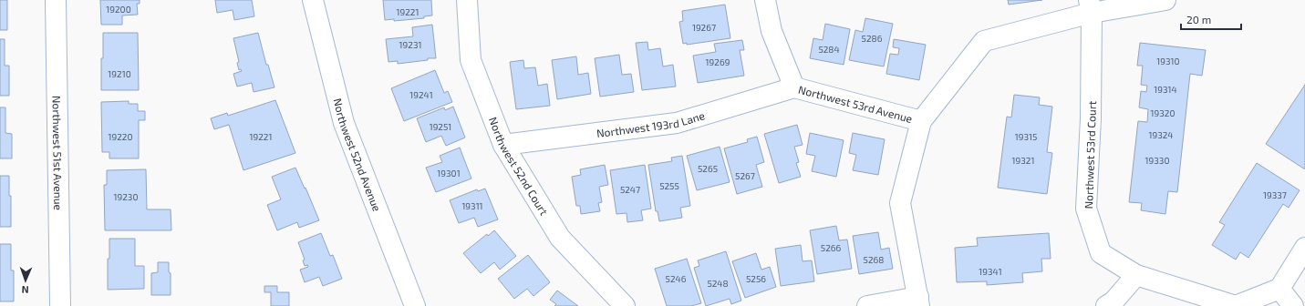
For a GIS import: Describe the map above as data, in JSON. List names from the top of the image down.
{
  "streets": {
    "street": [
      "Northwest 53rd Avenue",
      "Northwest 193rd Lane",
      "Northwest 51st Avenue",
      "Northwest 52nd Avenue",
      "Northwest 53rd Court",
      "Northwest 52nd Court"
    ]
  },
  "crossings": [
    ["Northwest 53rd Avenue", "Northwest 193rd Lane"],
    ["Northwest 53rd Avenue", "Northwest 53rd Court"],
    ["Northwest 193rd Lane", "Northwest 52nd Court"]
  ],
  "house_numbers": [
    "19200",
    "19221",
    "19267",
    "5286",
    "19231",
    "5284",
    "19310",
    "19269",
    "19210",
    "19314",
    "19241",
    "19320",
    "19251",
    "19324",
    "19220",
    "19221",
    "19315",
    "19321",
    "19330",
    "5265",
    "19301",
    "5267",
    "5255",
    "5247",
    "19337",
    "19230",
    "19311",
    "5266",
    "5268",
    "19341",
    "5246",
    "5256",
    "5248"
  ],
  "scale_bar": "20 m",
  "north": "bottom"
}
